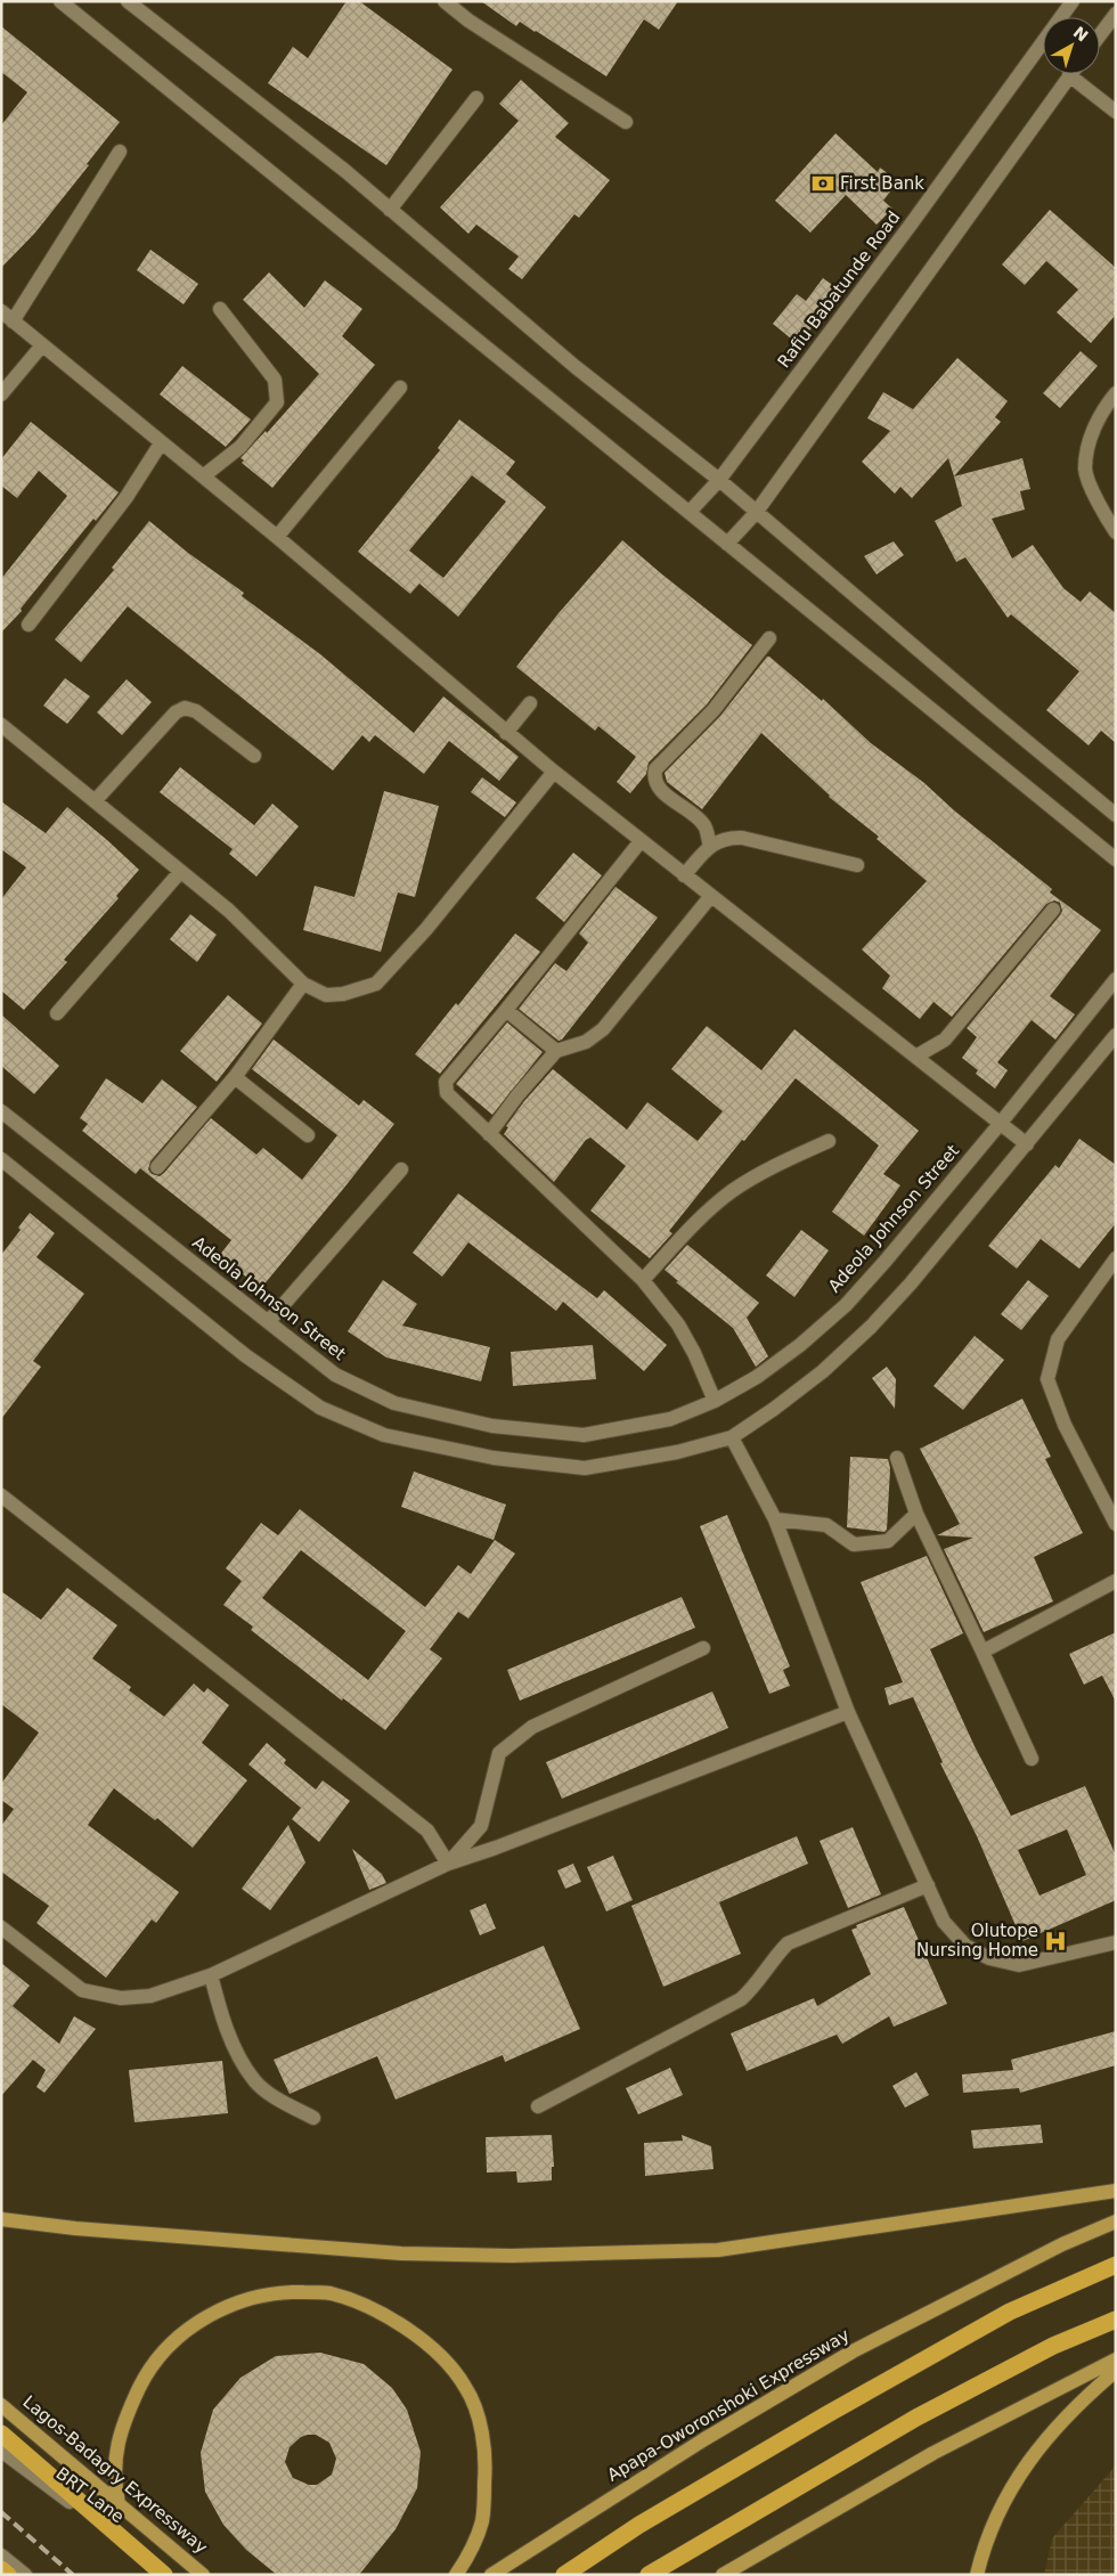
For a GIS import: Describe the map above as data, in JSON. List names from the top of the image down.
{
  "streets": {
    "main road": ["Apapa-Oworonshoki Expressway", "Lagos-Badagry Expressway"],
    "street": ["Rafiu Babatunde Road", "Adeola Johnson Street", "BRT Lane"]
  },
  "places": {
    "bank": ["First Bank"],
    "hospital": ["Olutope Nursing Home"]
  },
  "north": "top right"
}
